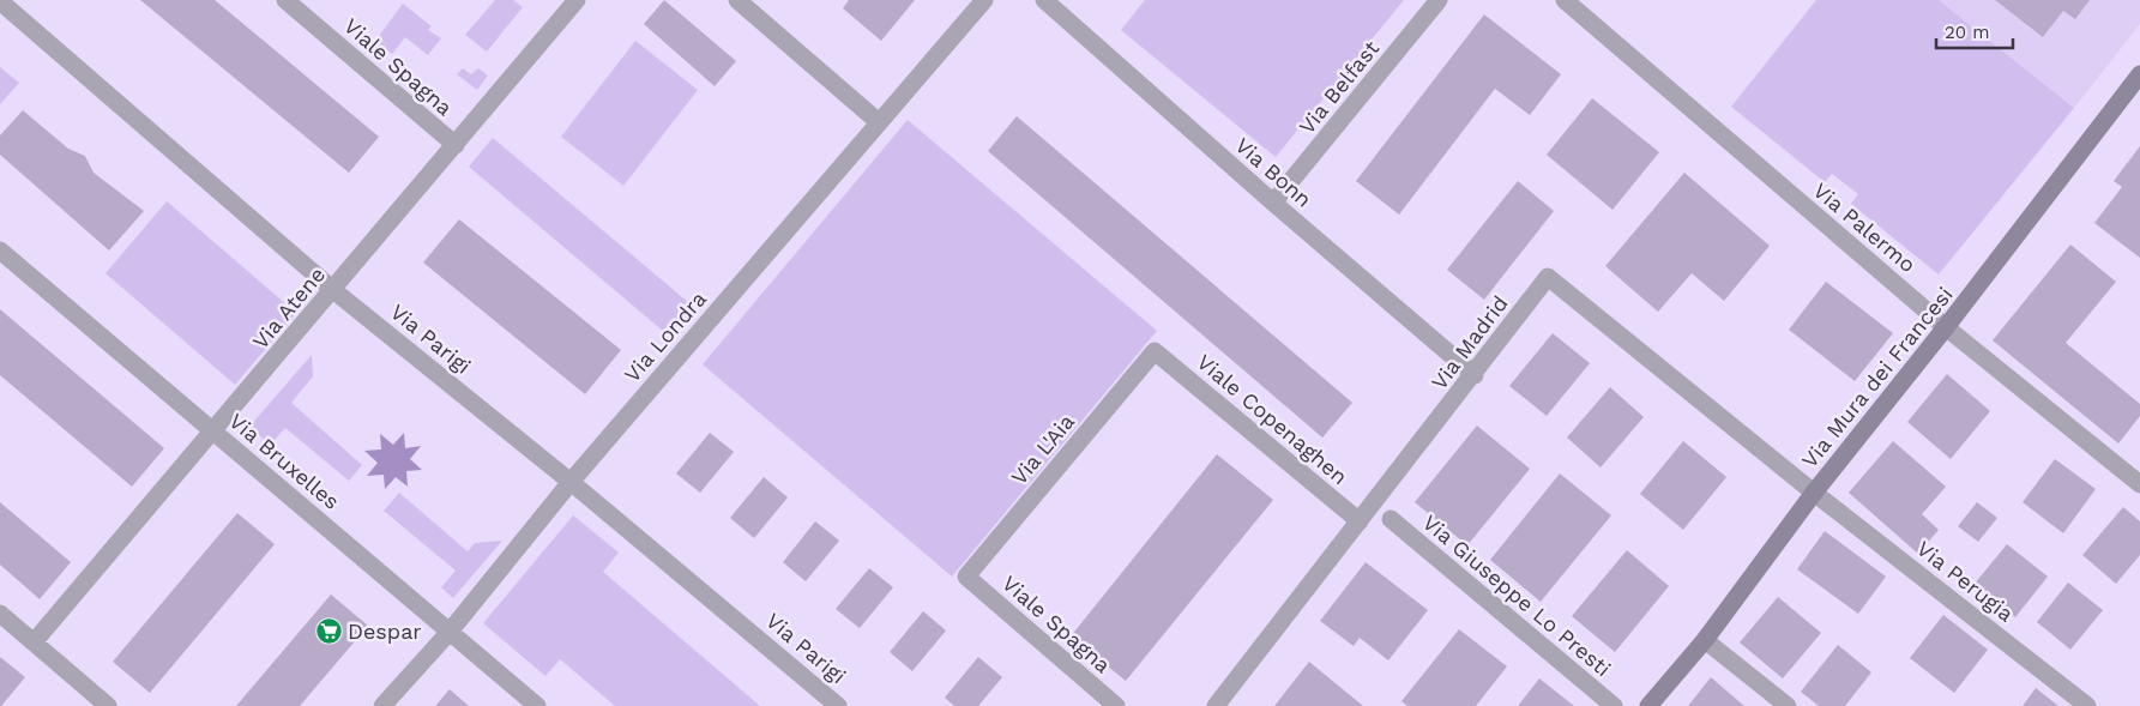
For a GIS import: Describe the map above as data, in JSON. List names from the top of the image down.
{
  "streets": {
    "street": [
      "Viale Spagna",
      "Via Belfast",
      "Via Bonn",
      "Via Palermo",
      "Via Atene",
      "Via Londra",
      "Via Parigi",
      "Via Madrid",
      "Via Mura dei Francesi",
      "Viale Copenaghen",
      "Via L'Aia",
      "Via Bruxelles",
      "Via Perugia",
      "Via Giuseppe Lo Presti"
    ]
  },
  "crossings": [
    ["Viale Spagna", "Via Atene"],
    ["Viale Spagna", "Via L'Aia"],
    ["Via Belfast", "Via Bonn"],
    ["Via Bonn", "Via Madrid"],
    ["Via Palermo", "Via Mura dei Francesi"],
    ["Via Atene", "Via Parigi"],
    ["Via Atene", "Via Bruxelles"],
    ["Via Londra", "Via Parigi"],
    ["Via Londra", "Via Bruxelles"],
    ["Via Madrid", "Via Mura dei Francesi"],
    ["Via Madrid", "Viale Copenaghen"],
    ["Via Madrid", "Via Perugia"],
    ["Via Mura dei Francesi", "Via Perugia"],
    ["Viale Copenaghen", "Via L'Aia"]
  ],
  "places": {
    "supermarket": ["Despar"]
  },
  "scale_bar": "20 m"
}
